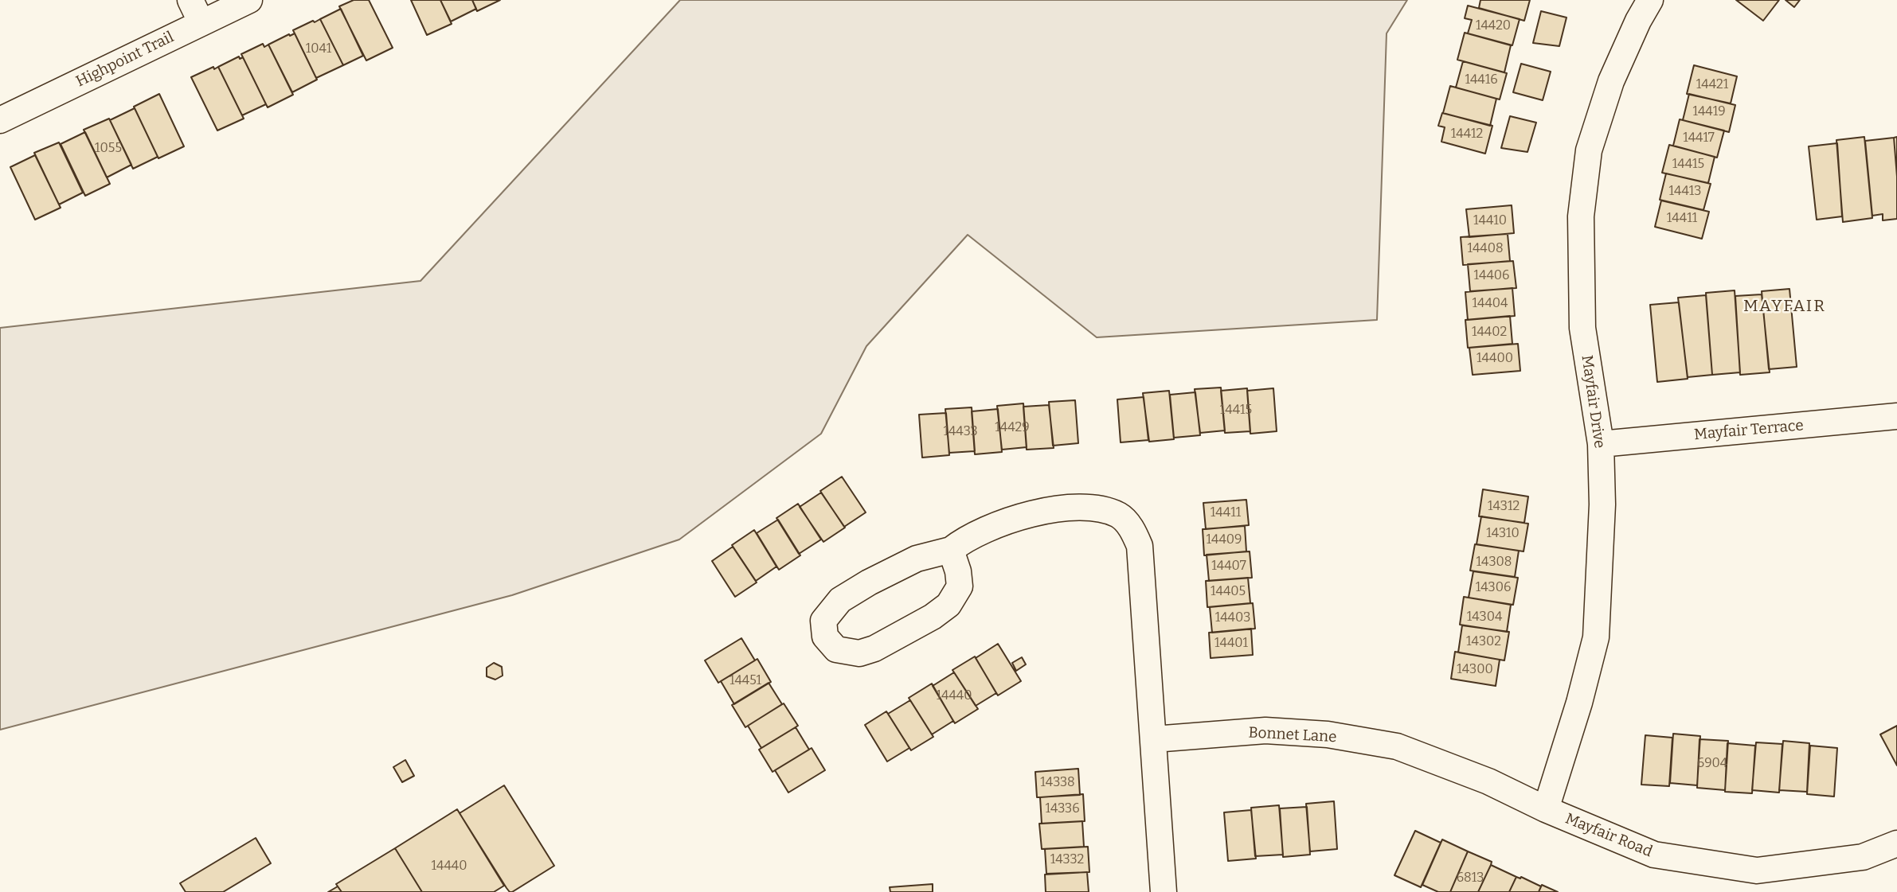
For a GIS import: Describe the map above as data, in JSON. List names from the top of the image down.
{
  "streets": {
    "street": [
      "Highpoint Trail",
      "Mayfair Drive",
      "Mayfair Terrace",
      "Bonnet Lane",
      "Mayfair Road"
    ]
  },
  "crossings": [
    ["Mayfair Drive", "Mayfair Terrace"],
    ["Mayfair Drive", "Mayfair Road"],
    ["Bonnet Lane", "Mayfair Road"]
  ],
  "districts": ["MAYFAIR"],
  "house_numbers": [
    "14420",
    "1041",
    "14416",
    "14421",
    "14419",
    "14412",
    "14417",
    "1055",
    "14415",
    "14413",
    "14411",
    "14410",
    "14408",
    "14406",
    "14404",
    "14402",
    "14400",
    "14415",
    "14429",
    "14433",
    "14312",
    "14411",
    "14310",
    "14409",
    "14308",
    "14407",
    "14306",
    "14405",
    "14304",
    "14403",
    "14302",
    "14401",
    "14300",
    "14451",
    "14440",
    "6904",
    "14338",
    "14336",
    "14332",
    "14440",
    "6813"
  ]
}
